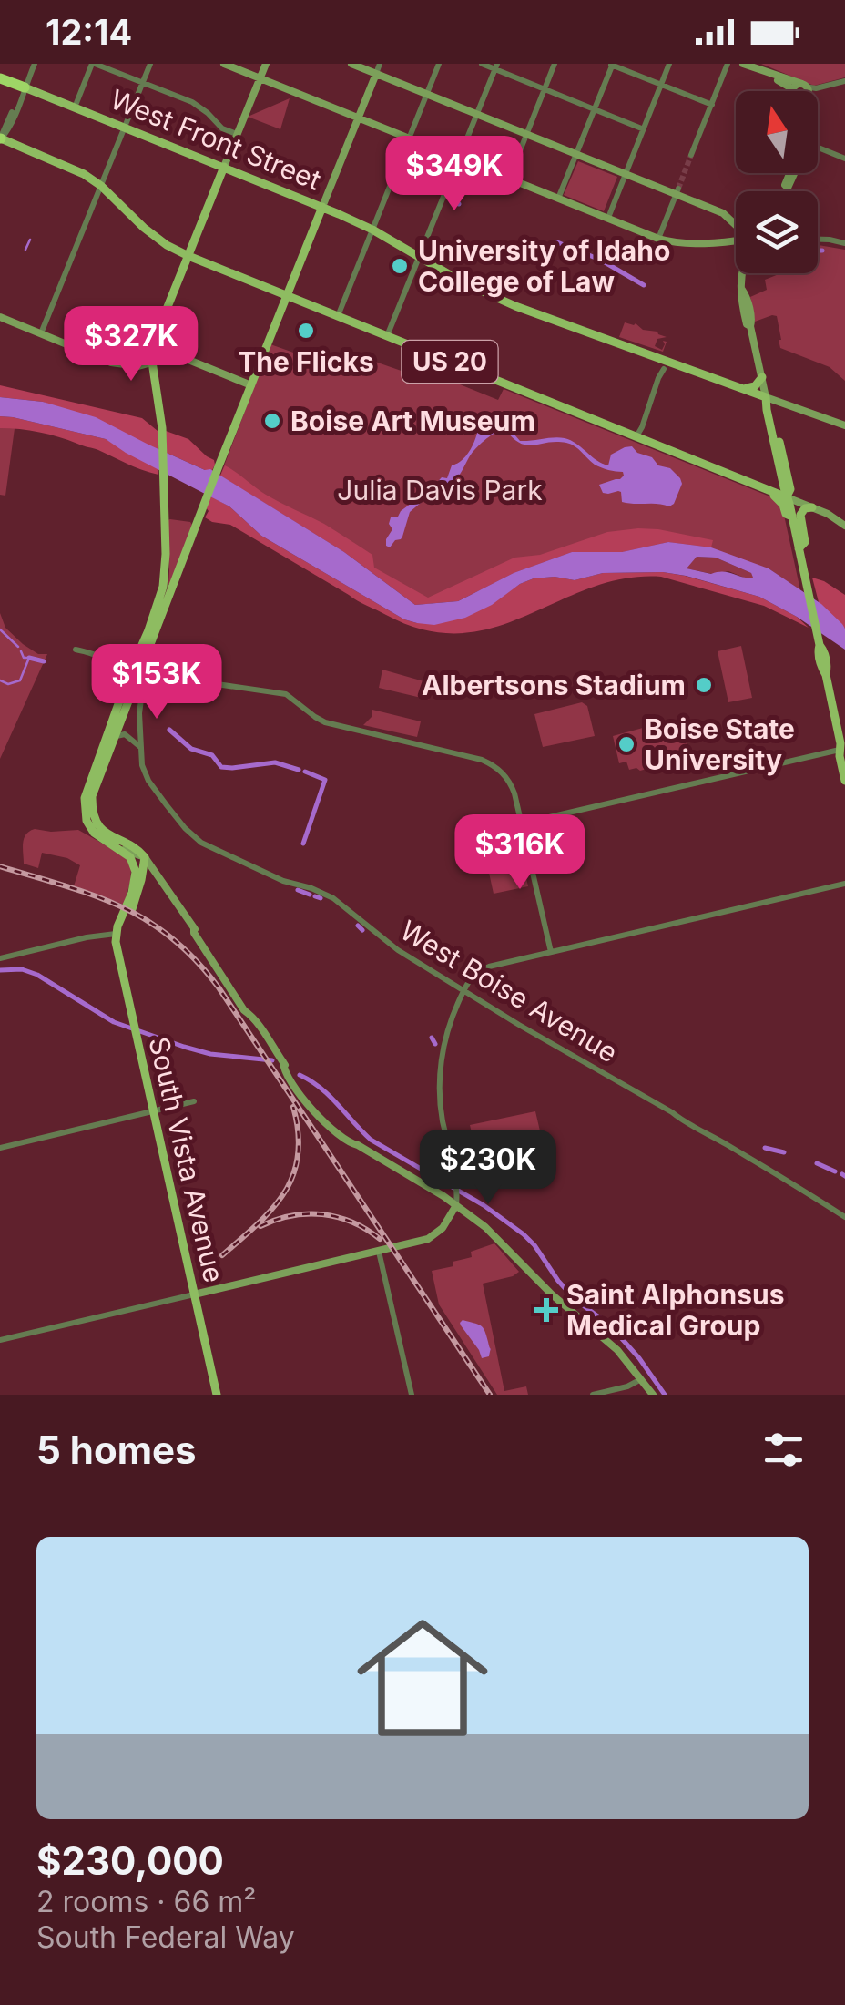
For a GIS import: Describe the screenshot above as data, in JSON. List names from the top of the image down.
{
  "streets": {
    "highway": ["US 20"],
    "main road": ["West Front Street", "South Vista Avenue"],
    "street": ["West Boise Avenue"]
  },
  "crossings": [
    ["West Front Street", "US 20"]
  ],
  "parks": ["Julia Davis Park"],
  "places": {
    "other": [
      "University of Idaho College of Law",
      "The Flicks",
      "Boise Art Museum",
      "Albertsons Stadium",
      "Boise State University"
    ],
    "health": ["Saint Alphonsus Medical Group"]
  },
  "north": "top",
  "page": {
    "status": "12:14",
    "price": [
      "$349K",
      "$327K",
      "$153K",
      "$316K",
      "$230K"
    ],
    "heading": "5 homes",
    "list": [
      {
        "name": "$230,000",
        "note": "2 rooms · 66 m² · South Federal Way"
      }
    ]
  }
}
